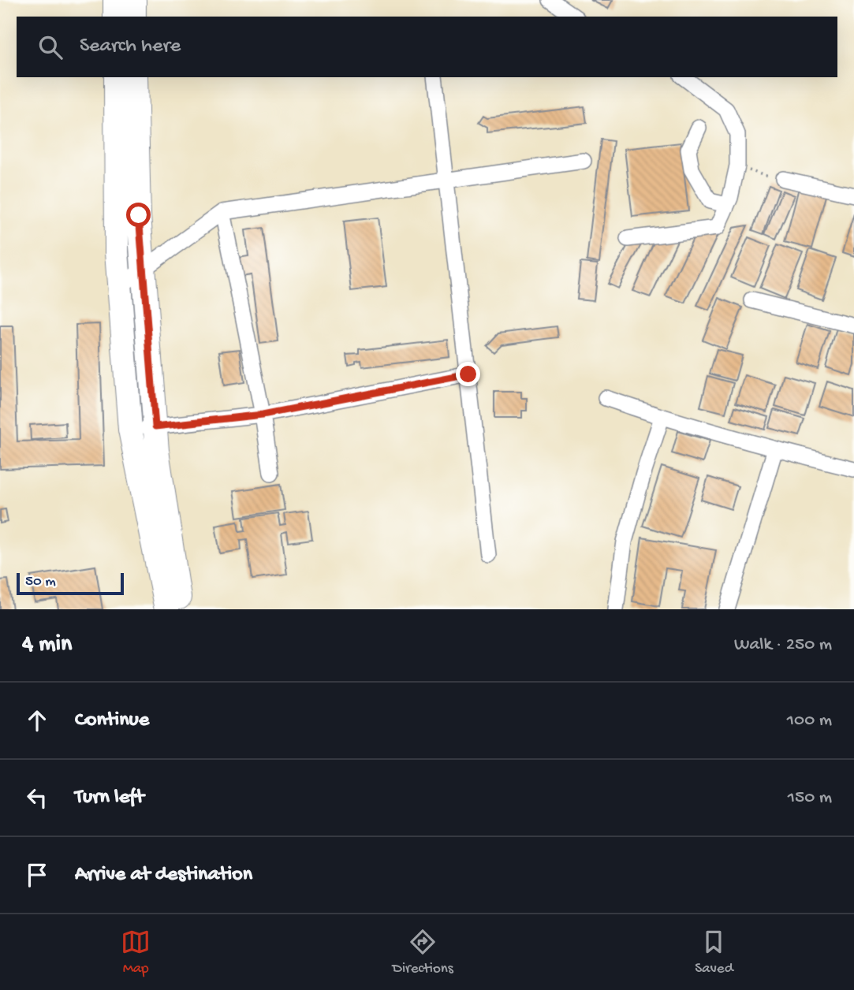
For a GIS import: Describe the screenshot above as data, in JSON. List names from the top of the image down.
{
  "scale_bar": "50 m",
  "page": {
    "search": "Search here",
    "scale": "50 m",
    "heading": ["4 min", "Walk · 250 m"],
    "list": [
      ["Continue", "100 m"],
      ["Turn left", "150 m"],
      "Arrive at destination"
    ],
    "nav": ["Map", "Directions", "Saved"]
  }
}
